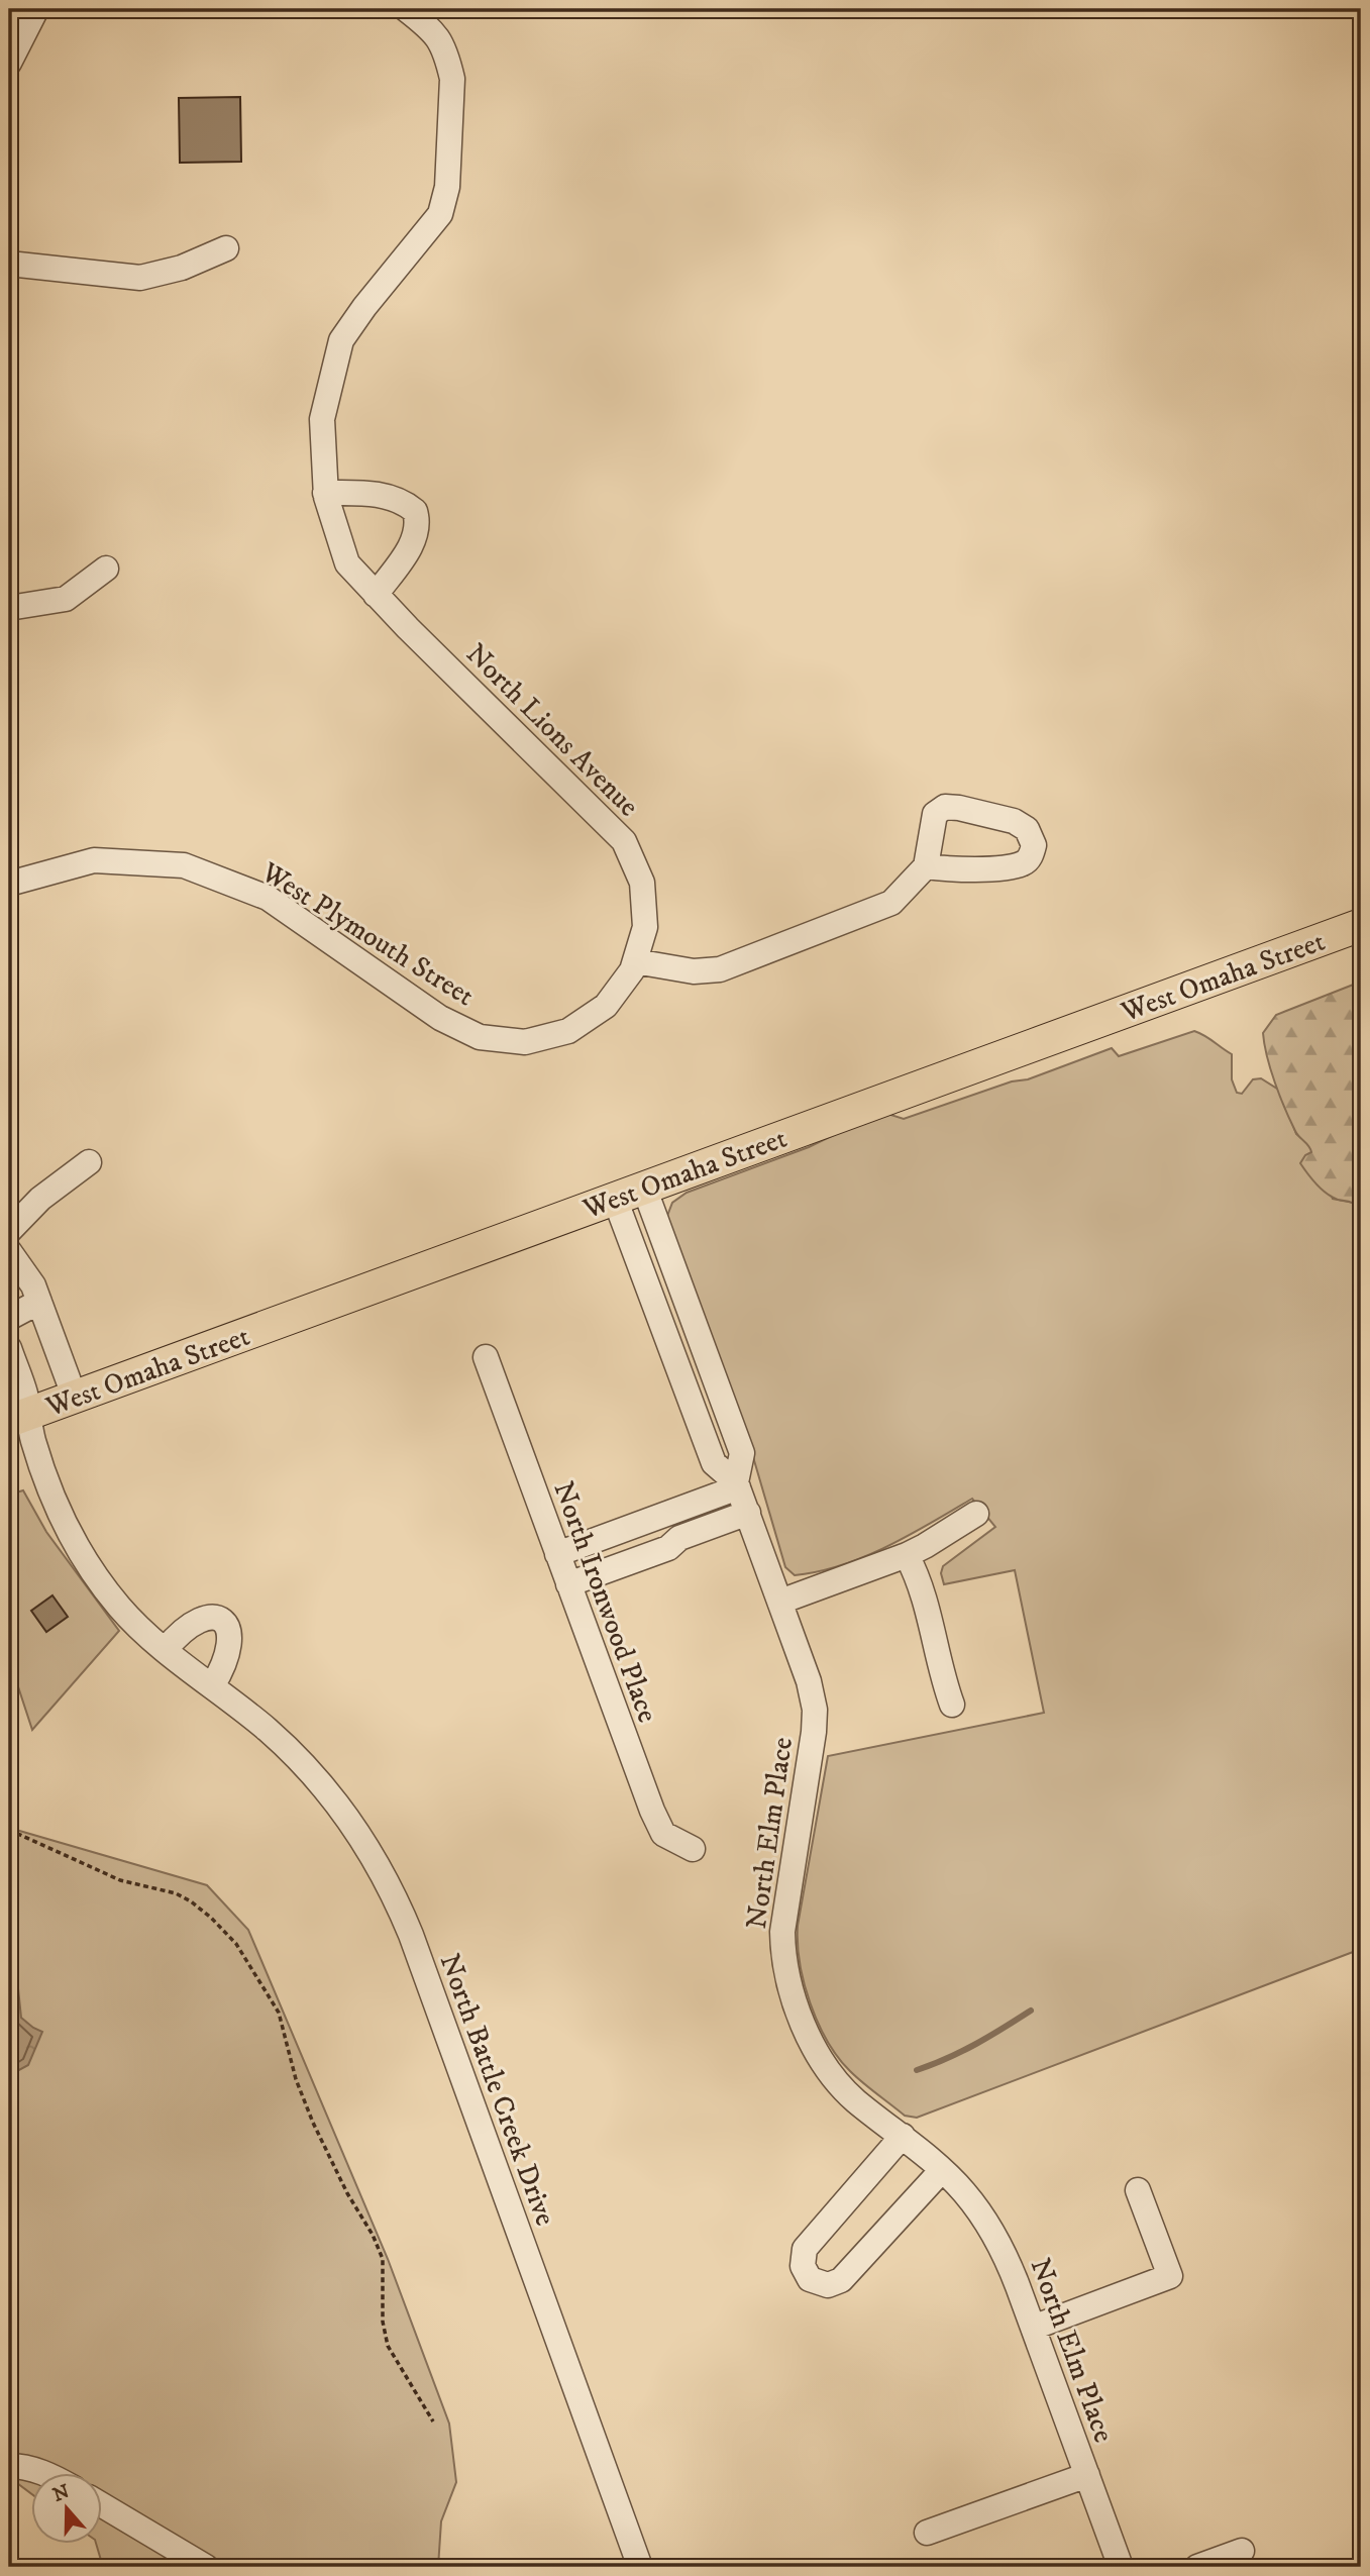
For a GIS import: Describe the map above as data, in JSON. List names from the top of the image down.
{
  "streets": {
    "main road": ["West Omaha Street"],
    "street": [
      "North Lions Avenue",
      "West Plymouth Street",
      "North Ironwood Place",
      "North Elm Place",
      "North Battle Creek Drive"
    ]
  },
  "crossings": [
    ["North Lions Avenue", "West Plymouth Street"],
    ["West Omaha Street", "North Elm Place"],
    ["West Omaha Street", "North Battle Creek Drive"]
  ],
  "north": "top"
}
